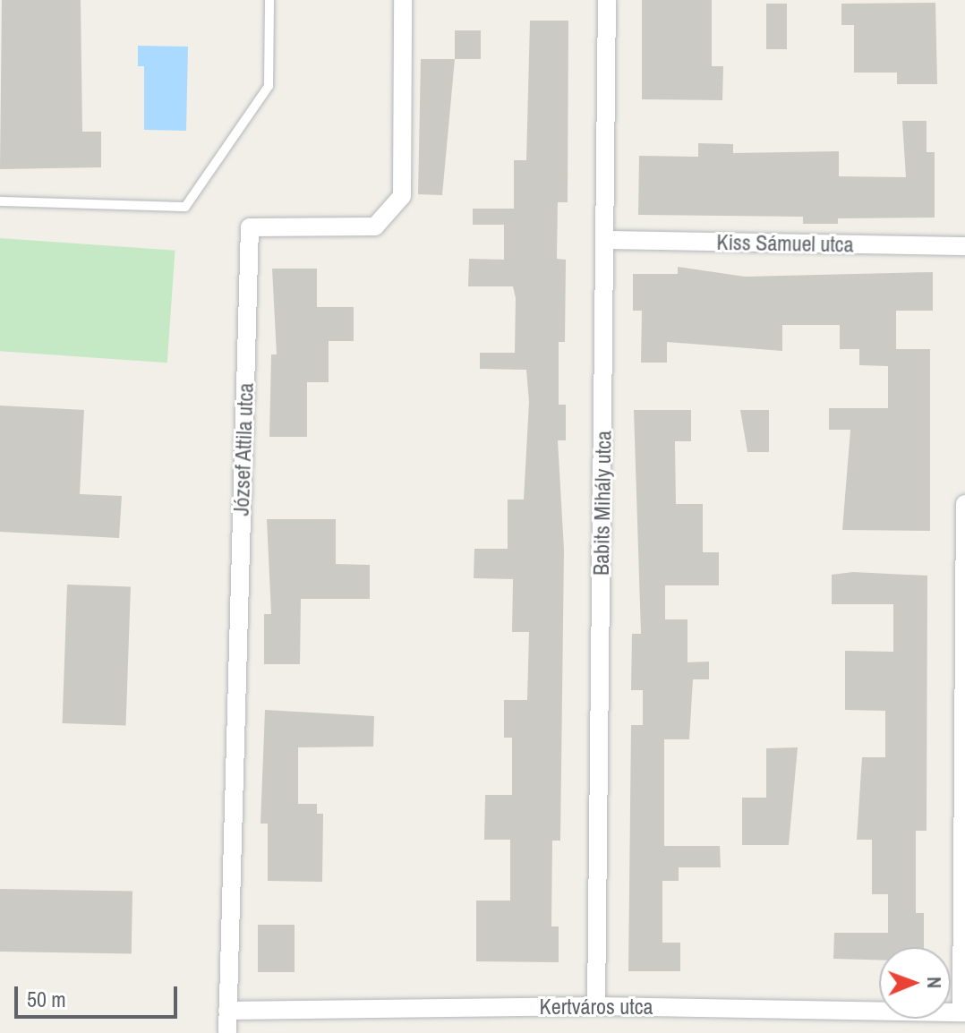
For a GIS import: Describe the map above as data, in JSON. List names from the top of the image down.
{
  "streets": {
    "street": [
      "Kiss Sámuel utca",
      "József Attila utca",
      "Babits Mihály utca",
      "Kertváros utca"
    ]
  },
  "crossings": [
    ["Kiss Sámuel utca", "Babits Mihály utca"],
    ["József Attila utca", "Kertváros utca"],
    ["Babits Mihály utca", "Kertváros utca"]
  ],
  "scale_bar": "50 m",
  "north": "right"
}
